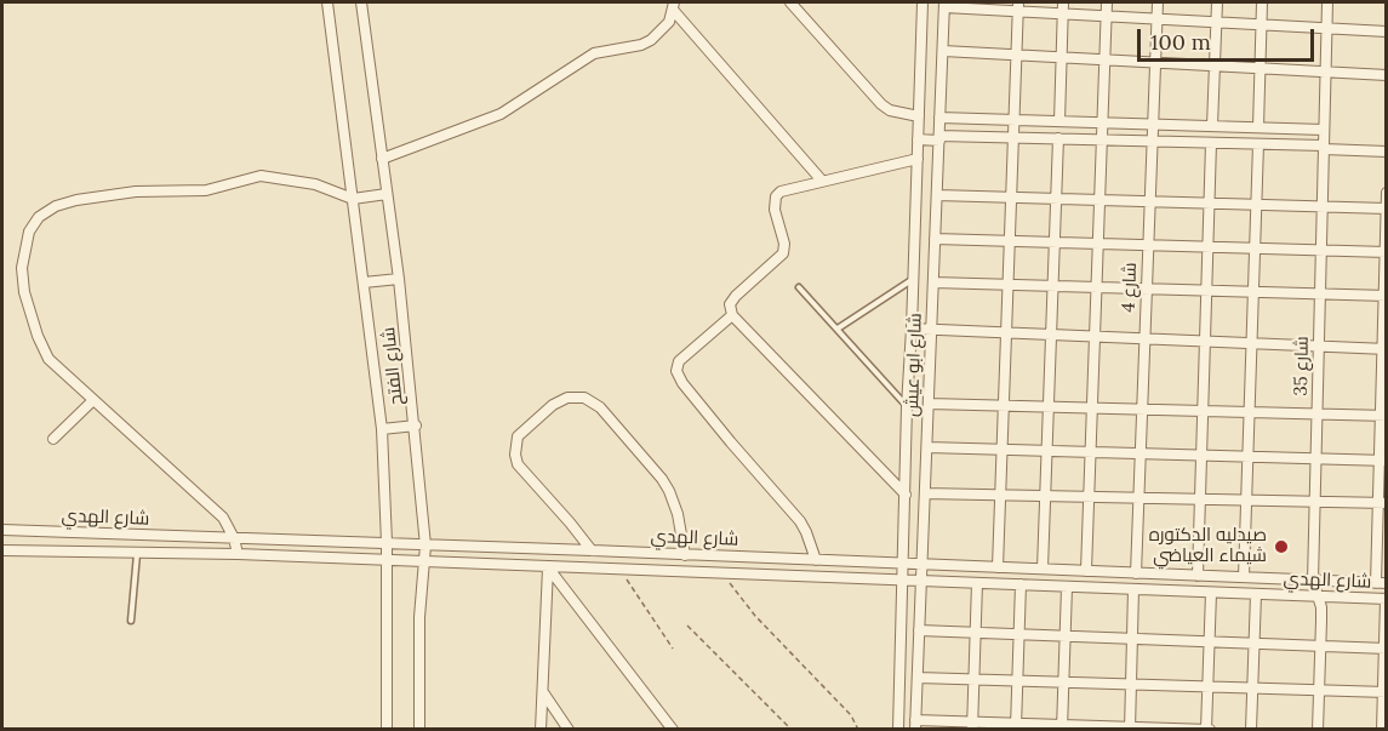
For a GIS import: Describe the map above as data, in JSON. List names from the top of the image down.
{
  "streets": {
    "street": [
      "شارع 4",
      "شارع ابو عيش",
      "شارع الفتح",
      "شارع 35",
      "شارع الهدي"
    ]
  },
  "crossings": [
    ["شارع 4", "شارع الهدي"],
    ["شارع ابو عيش", "شارع الهدي"],
    ["شارع الفتح", "شارع الهدي"],
    ["شارع 35", "شارع الهدي"]
  ],
  "places": ["صيدليه الدكتوره شيماء العياضي"],
  "scale_bar": "100 m"
}
